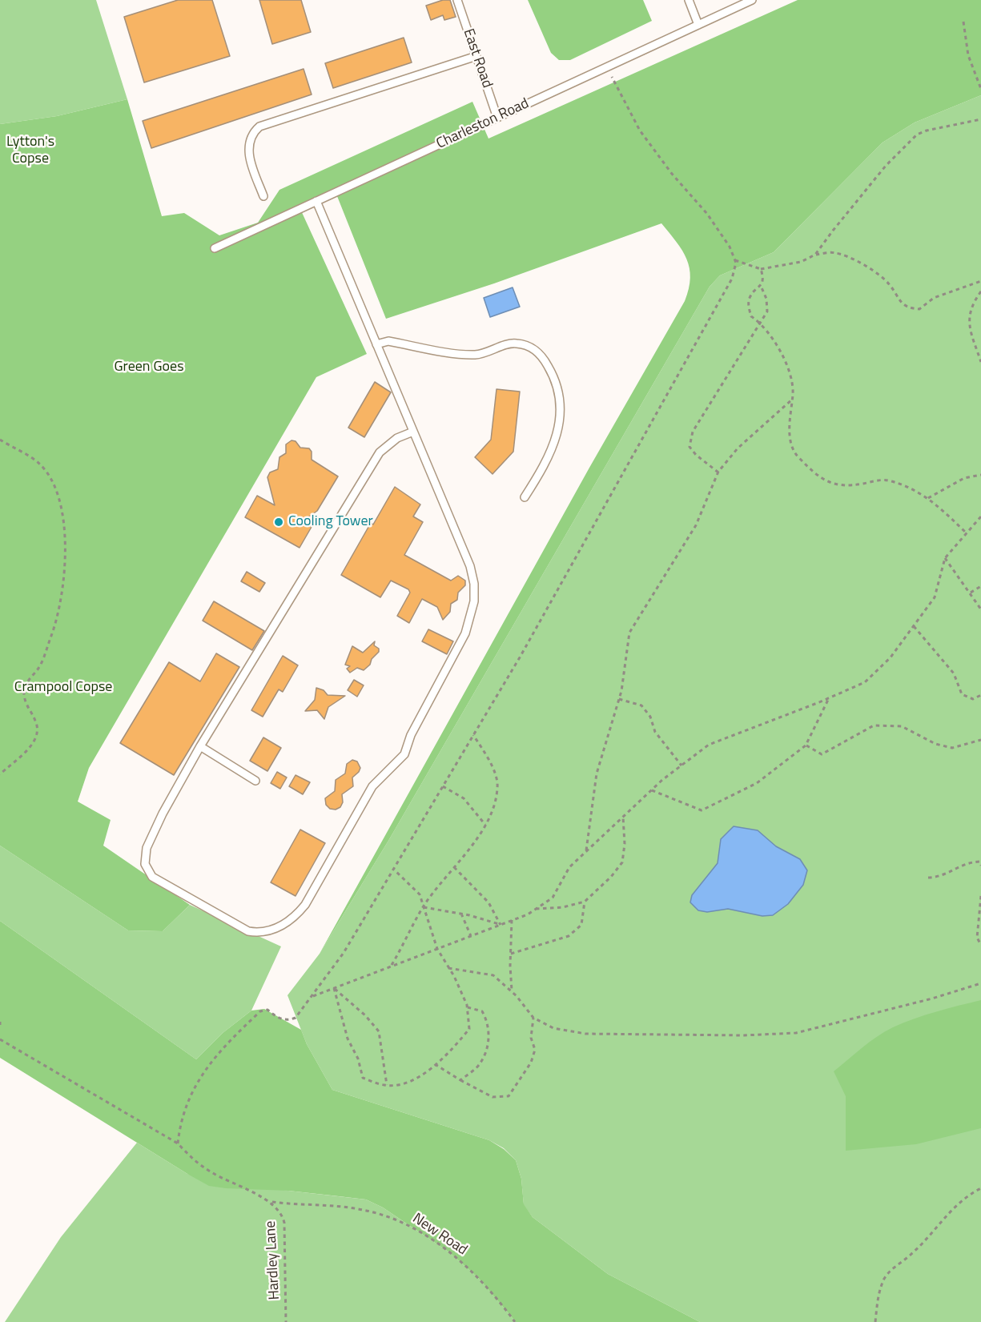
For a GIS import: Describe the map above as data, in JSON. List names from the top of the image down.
{
  "streets": {
    "lane": ["East Road", "Charleston Road"],
    "path": ["New Road", "Hardley Lane"]
  },
  "crossings": [
    ["East Road", "Charleston Road"],
    ["New Road", "Hardley Lane"]
  ],
  "parks": ["Lytton's Copse", "Green Goes", "Crampool Copse"],
  "places": ["Cooling Tower"]
}
